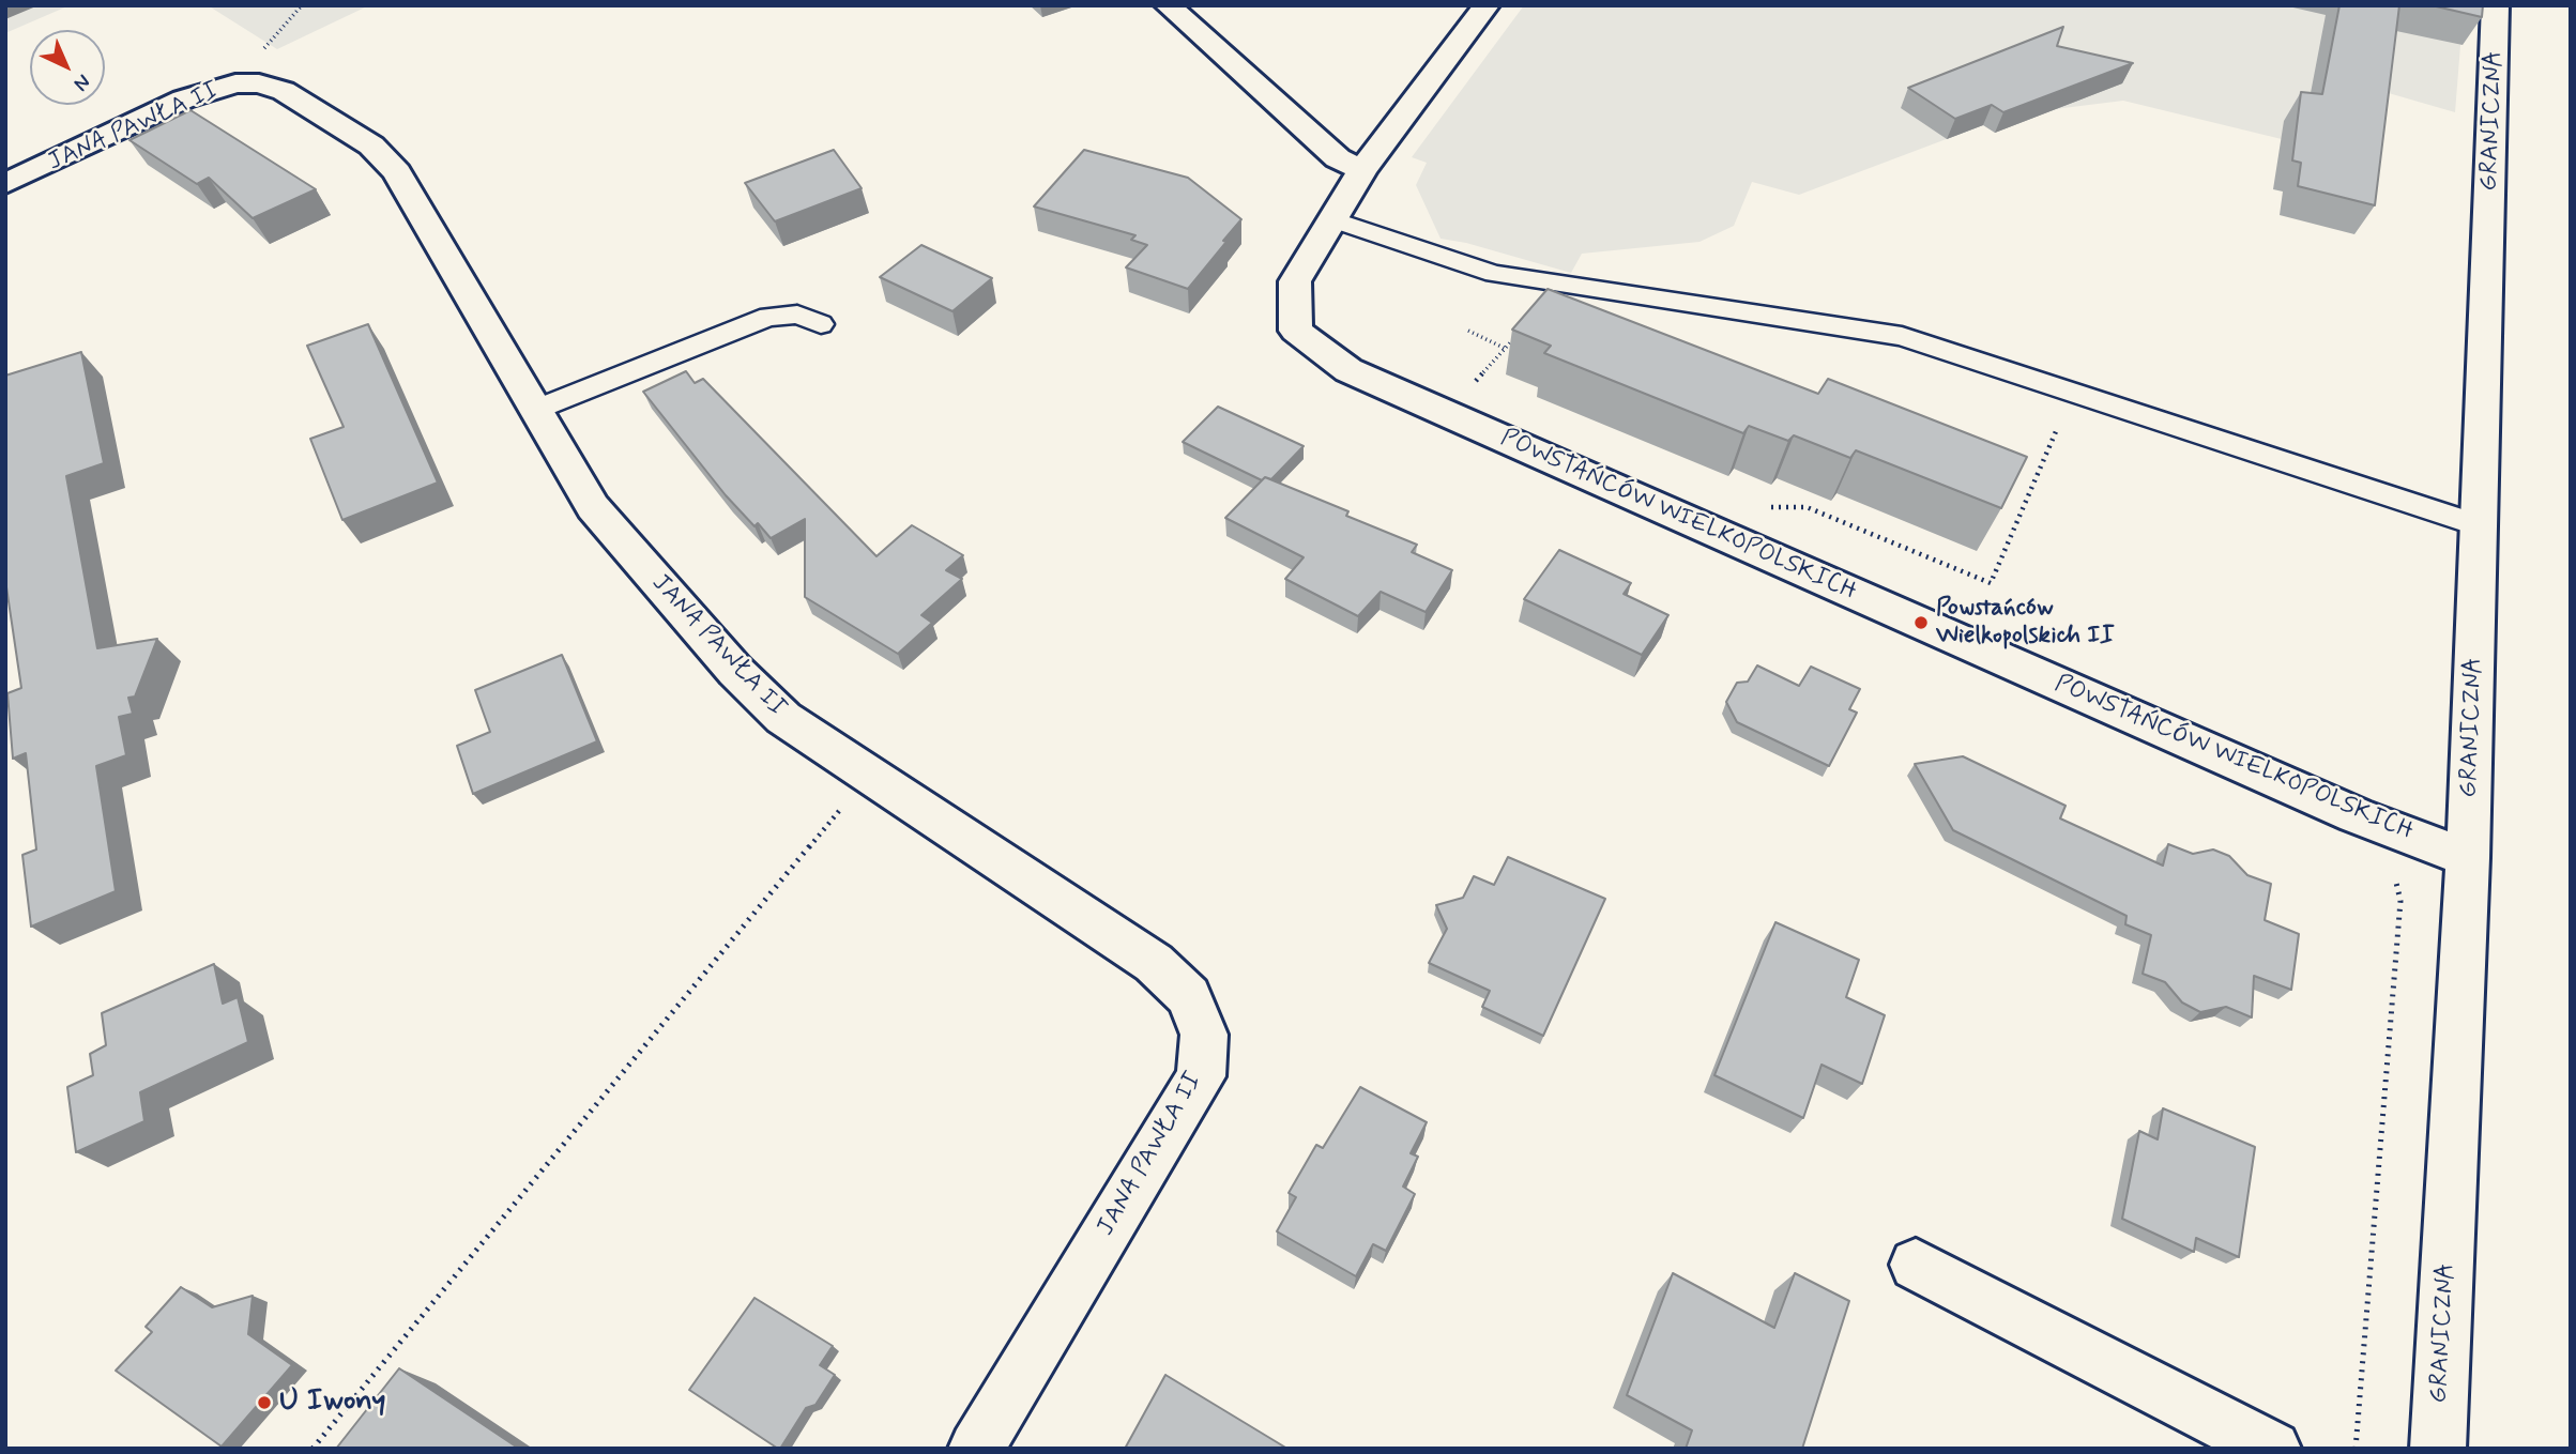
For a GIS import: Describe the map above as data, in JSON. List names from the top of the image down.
{
  "streets": {
    "street": ["GRANICZNA", "JANA PAWŁA II", "POWSTAŃCÓW WIELKOPOLSKICH"]
  },
  "crossings": [
    ["GRANICZNA", "POWSTAŃCÓW WIELKOPOLSKICH"]
  ],
  "places": ["Powstańców Wielkopolskich II", "U Iwony"],
  "north": "bottom right"
}
